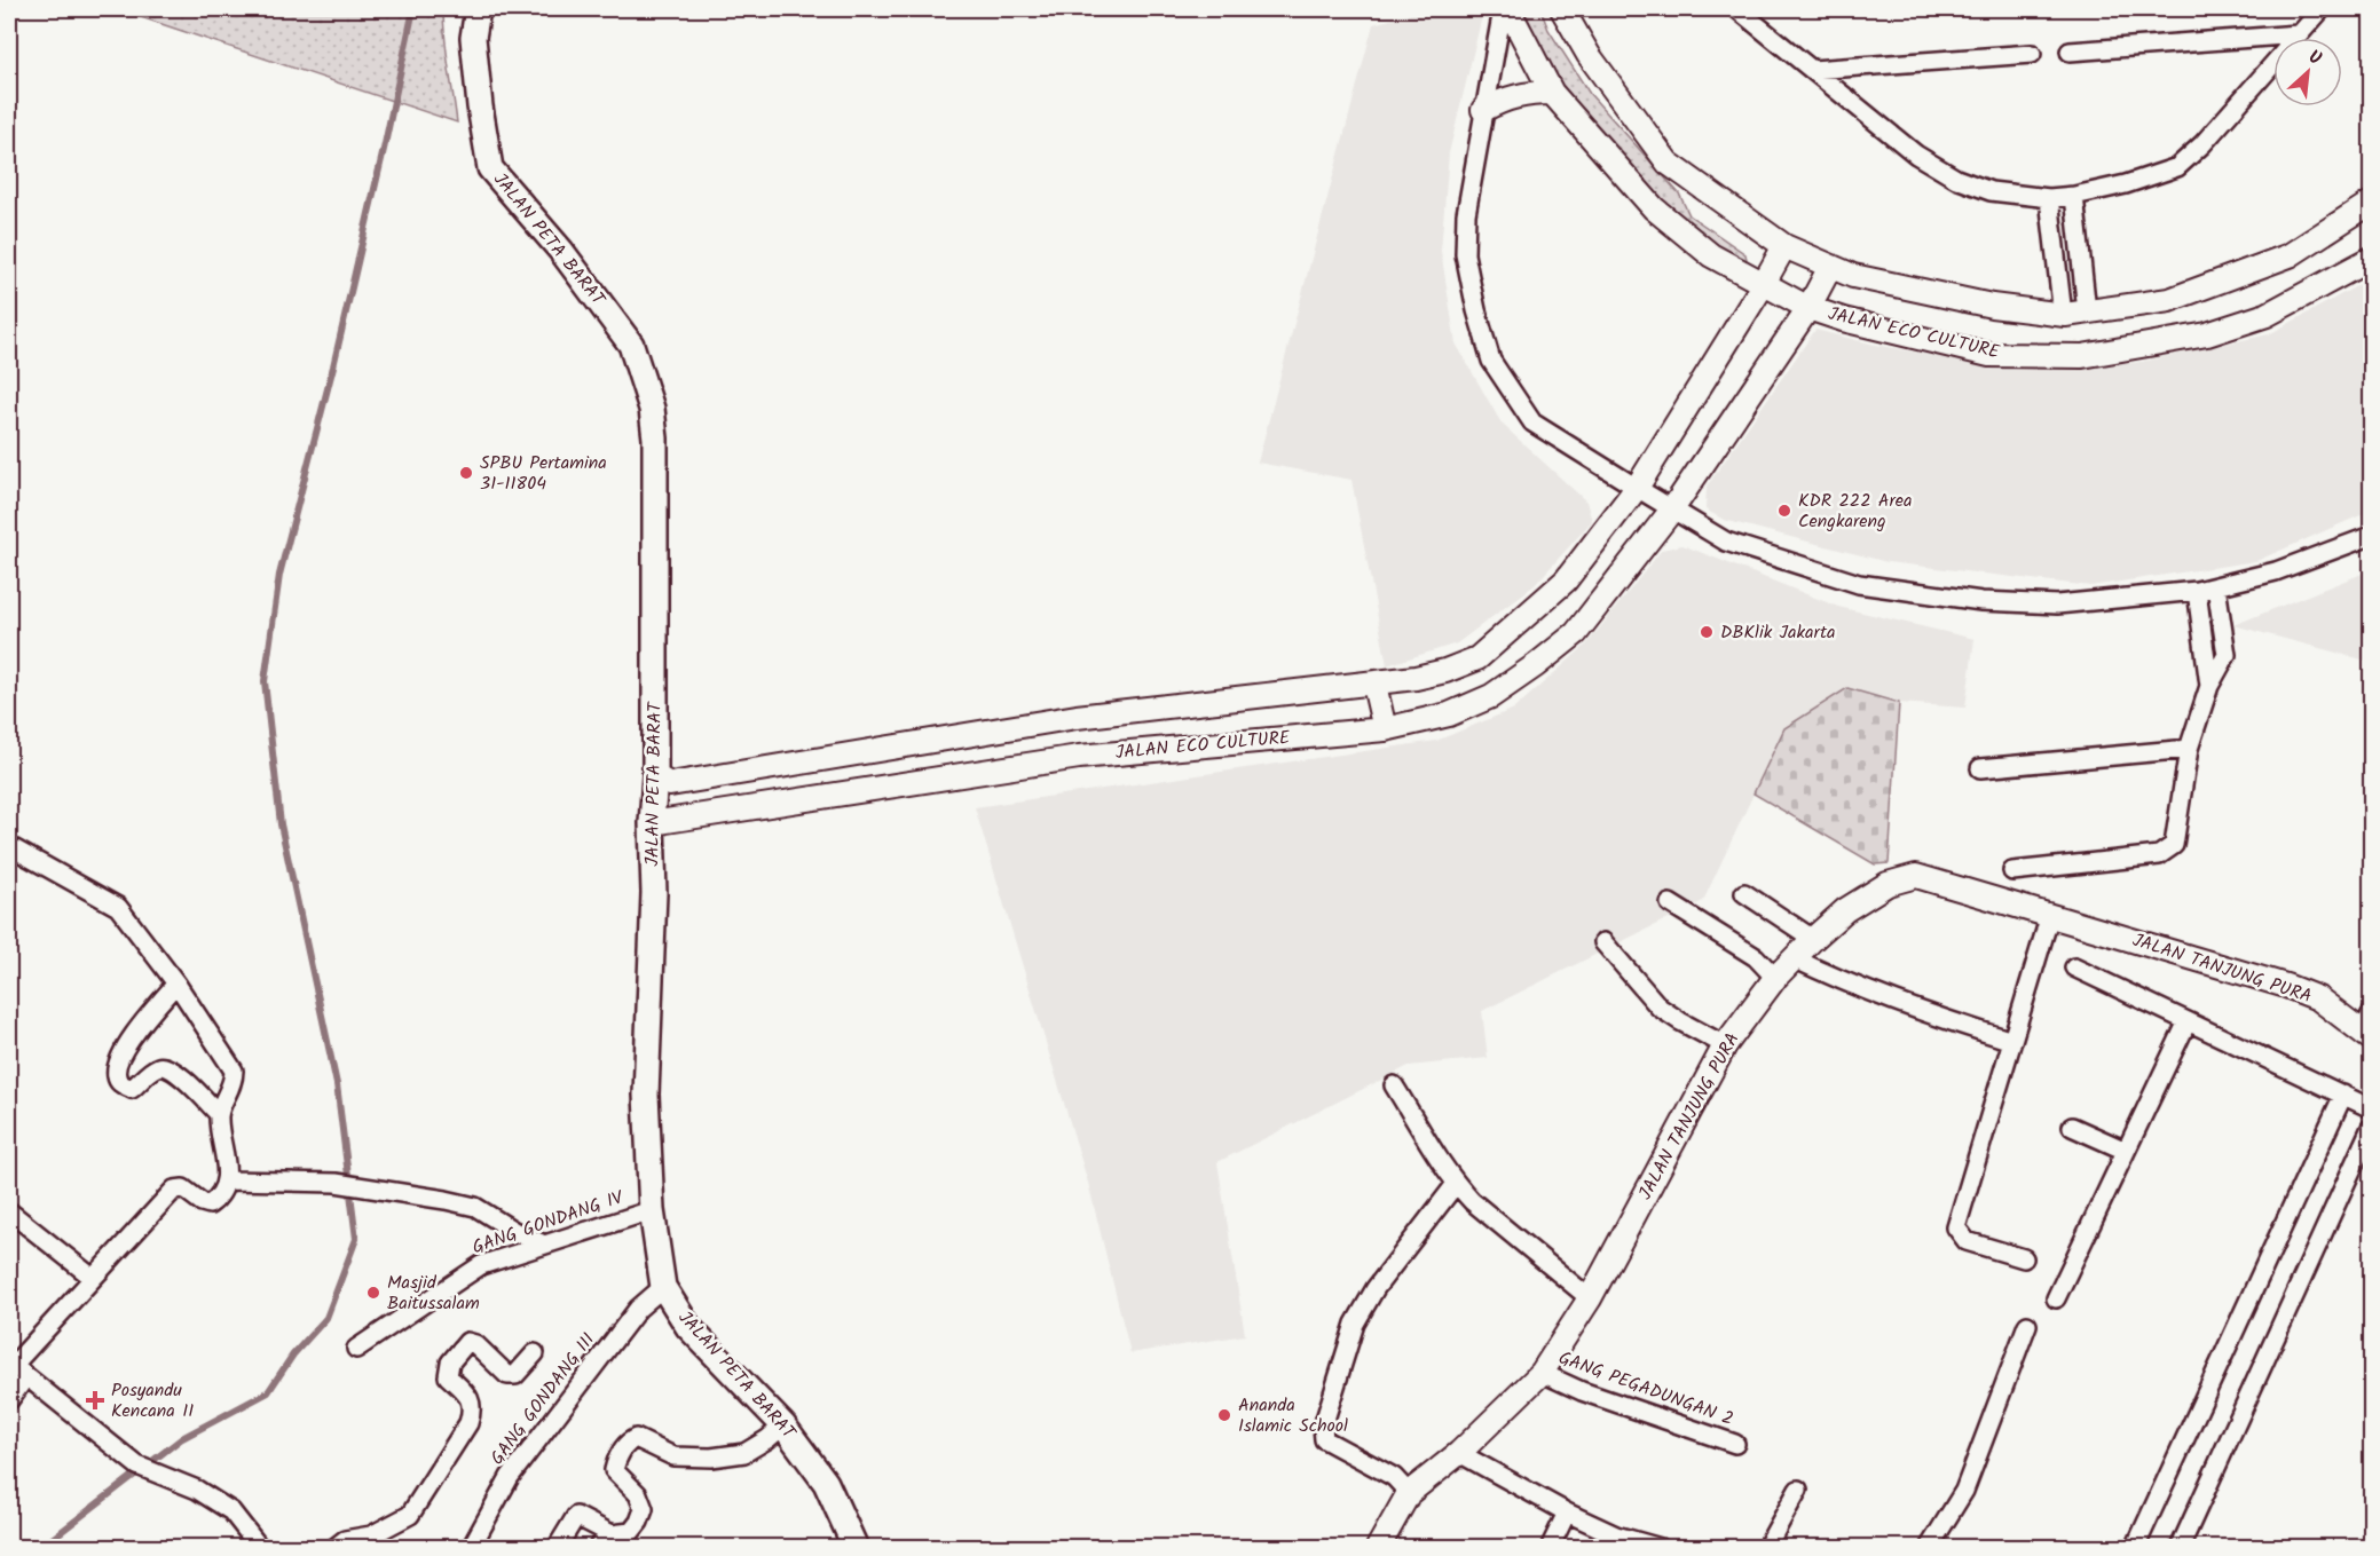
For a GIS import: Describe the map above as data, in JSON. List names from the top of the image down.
{
  "streets": {
    "main road": ["JALAN PETA BARAT"],
    "street": [
      "JALAN ECO CULTURE",
      "JALAN TANJUNG PURA",
      "GANG GONDANG IV",
      "GANG PEGADUNGAN 2",
      "GANG GONDANG III"
    ]
  },
  "crossings": [
    ["JALAN PETA BARAT", "JALAN ECO CULTURE"],
    ["JALAN PETA BARAT", "GANG GONDANG IV"],
    ["JALAN PETA BARAT", "GANG GONDANG III"],
    ["JALAN TANJUNG PURA", "GANG PEGADUNGAN 2"]
  ],
  "places": {
    "other": [
      "SPBU Pertamina 31-11804",
      "KDR 222 Area Cengkareng",
      "DBKlik Jakarta",
      "Masjid Baitussalam",
      "Ananda Islamic School"
    ],
    "health": ["Posyandu Kencana II"]
  },
  "north": "top right"
}
